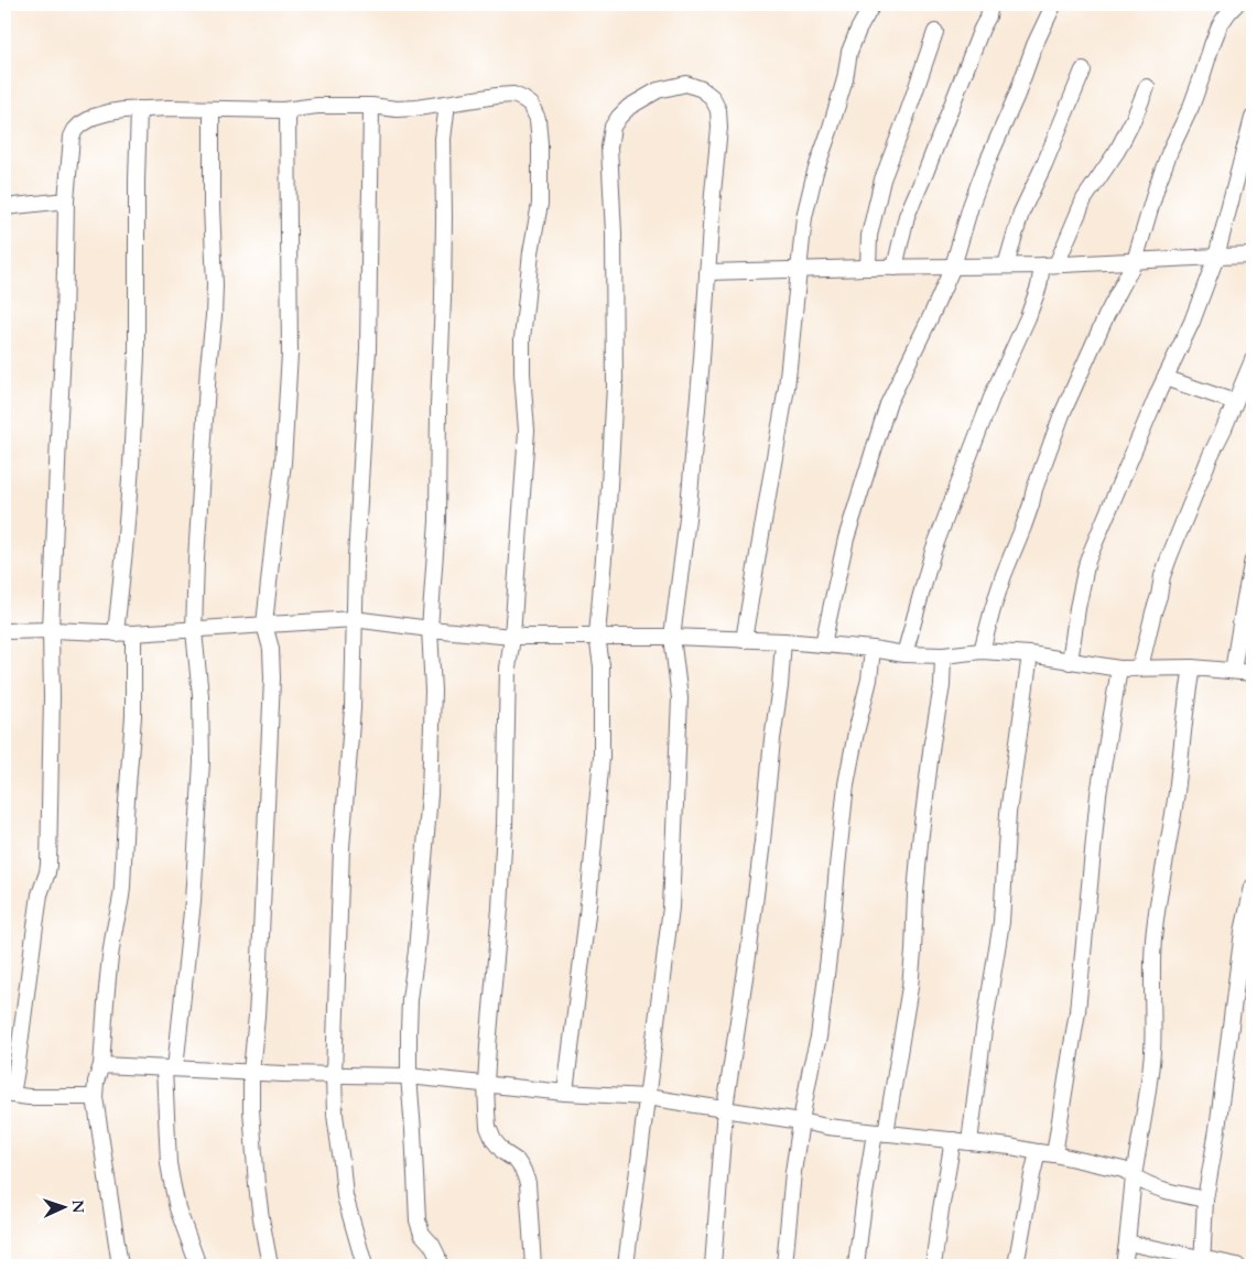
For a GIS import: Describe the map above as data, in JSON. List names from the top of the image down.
{
  "north": "right"
}
